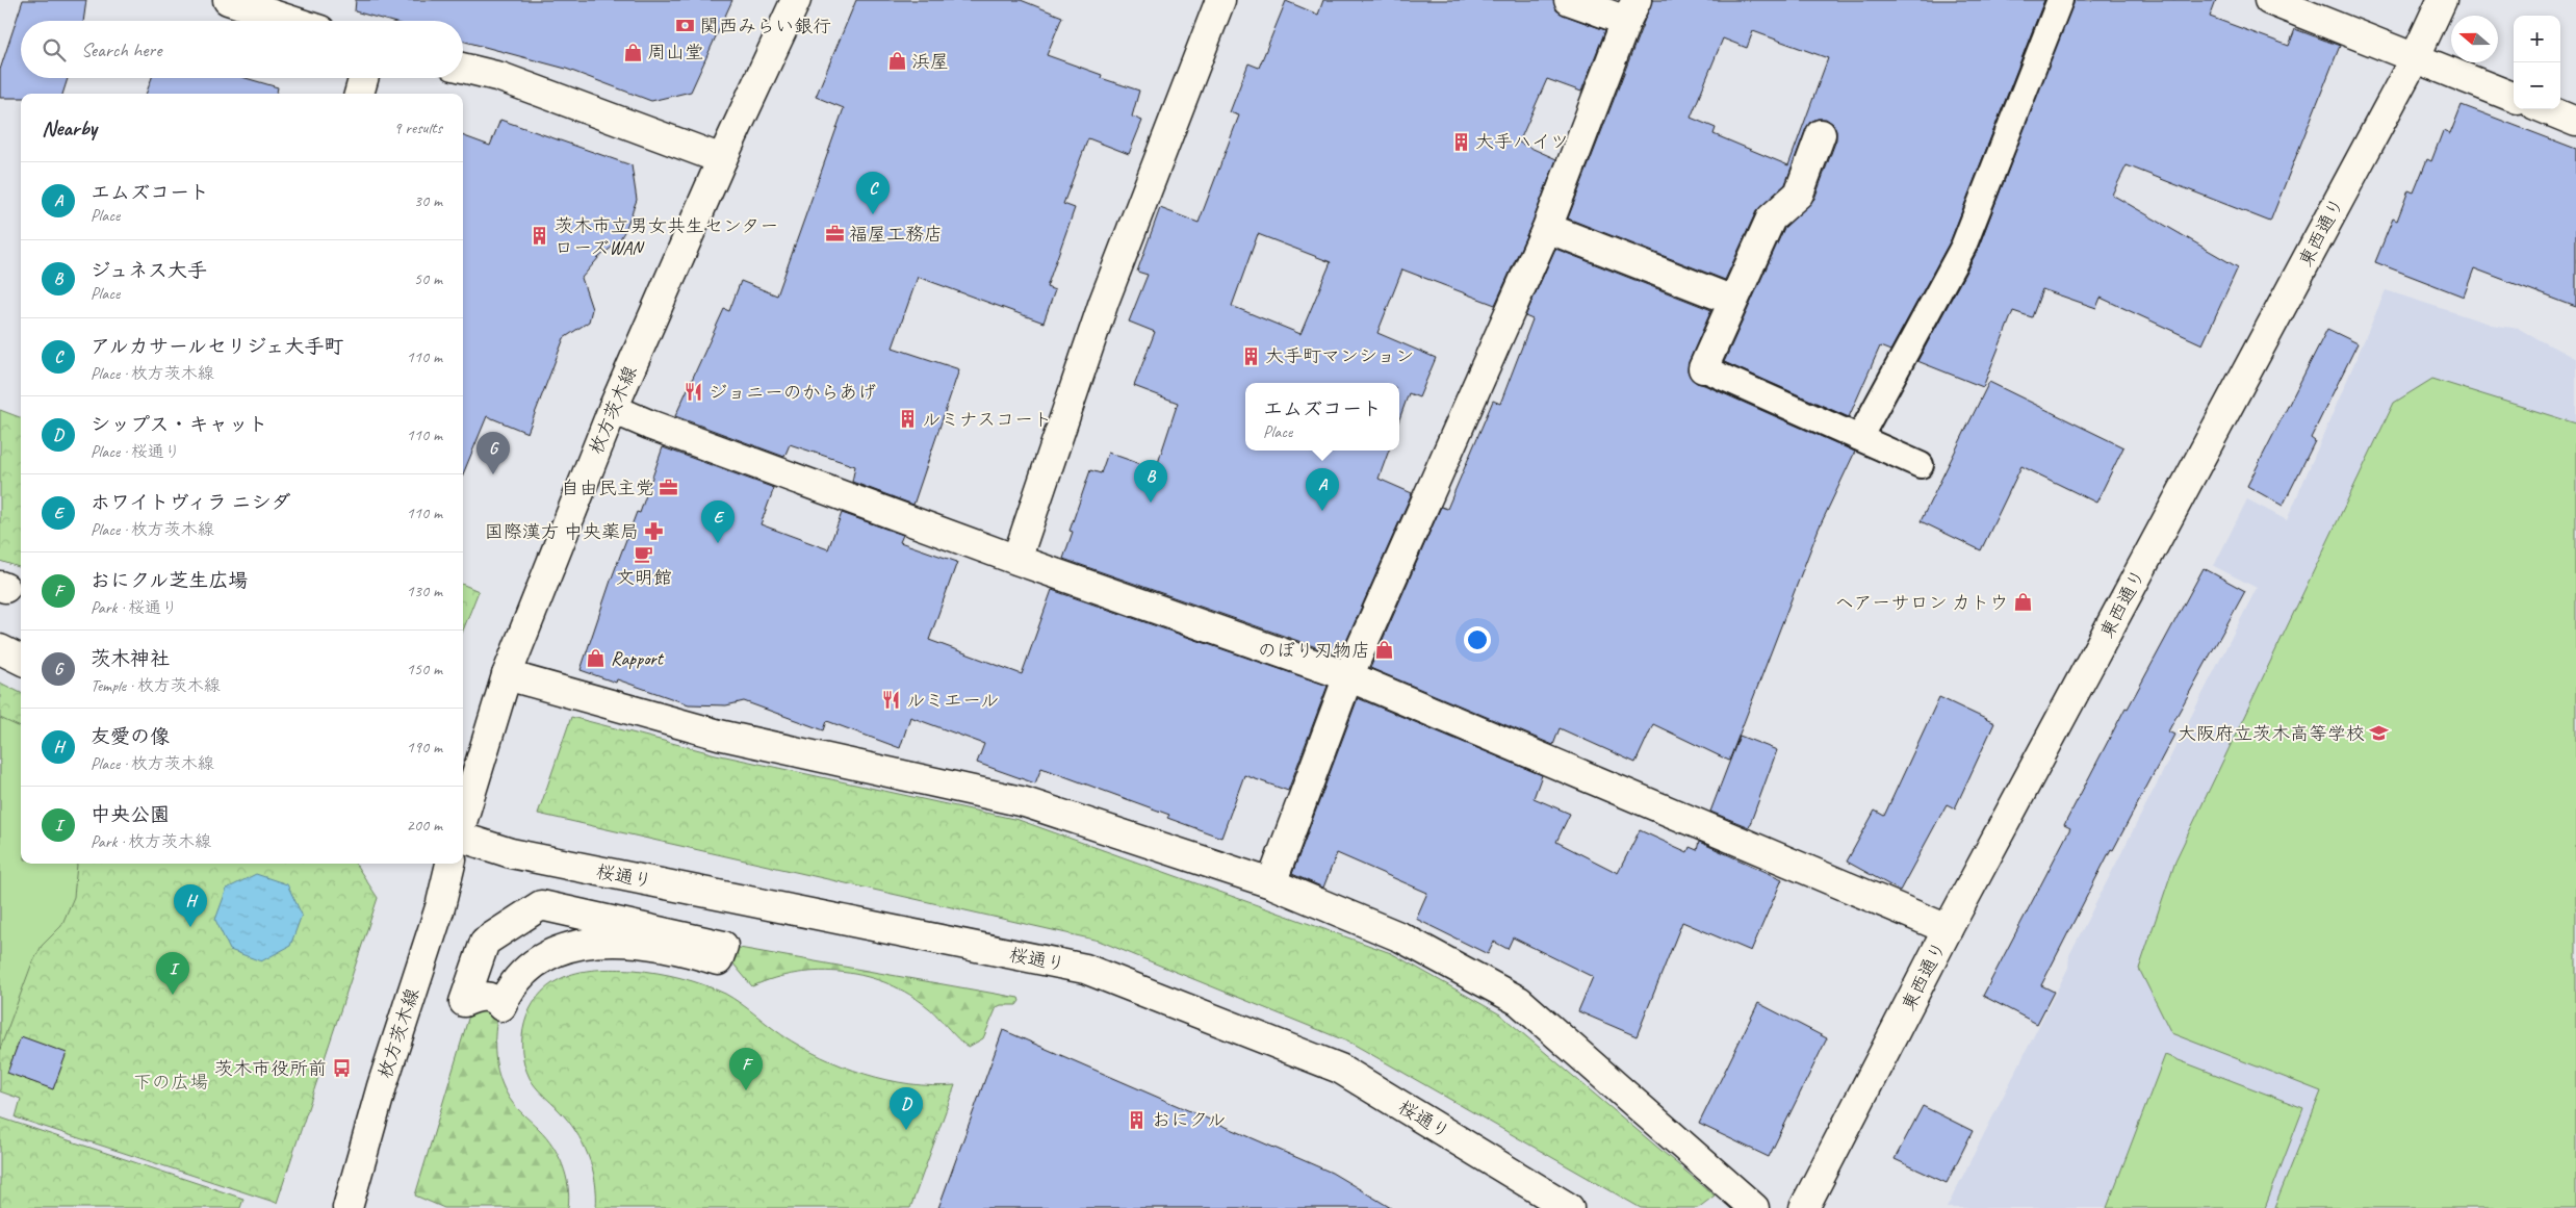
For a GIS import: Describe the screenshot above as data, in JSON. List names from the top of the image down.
{
  "streets": {
    "street": ["東西通り", "枚方茨木線", "桜通り"]
  },
  "parks": ["下の広場"],
  "places": {
    "bank": ["関西みらい銀行"],
    "shop": [
      "周山堂",
      "浜屋",
      "ヘアーサロン カトウ",
      "のぼり刃物店",
      "Rapport"
    ],
    "building": [
      "大手ハイツ",
      "茨木市立男女共生センター ローズWAN",
      "大手町マンション",
      "ルミナスコート",
      "おにクル"
    ],
    "office": ["福屋工務店", "自由民主党"],
    "restaurant": ["ジョニーのからあげ", "ルミエール"],
    "pharmacy": ["国際漢方 中央薬局"],
    "cafe": ["文明館"],
    "school or university": ["大阪府立茨木高等学校"],
    "bus stop": ["茨木市役所前"]
  },
  "north": "left",
  "page": {
    "map_buttons": ["+", "−"],
    "search": "Search here",
    "heading": ["Nearby", "9 results"],
    "list": [
      {
        "mark": "A",
        "name": "エムズコート",
        "note": "Place",
        "value": "30 m"
      },
      {
        "mark": "B",
        "name": "ジュネス大手",
        "note": "Place",
        "value": "50 m"
      },
      {
        "mark": "C",
        "name": "アルカサールセリジェ大手町",
        "note": "Place · 枚方茨木線",
        "value": "110 m"
      },
      {
        "mark": "D",
        "name": "シップス・キャット",
        "note": "Place · 桜通り",
        "value": "110 m"
      },
      {
        "mark": "E",
        "name": "ホワイトヴィラ ニシダ",
        "note": "Place · 枚方茨木線",
        "value": "110 m"
      },
      {
        "mark": "F",
        "name": "おにクル芝生広場",
        "note": "Park · 桜通り",
        "value": "130 m"
      },
      {
        "mark": "G",
        "name": "茨木神社",
        "note": "Temple · 枚方茨木線",
        "value": "150 m"
      },
      {
        "mark": "H",
        "name": "友愛の像",
        "note": "Place · 枚方茨木線",
        "value": "190 m"
      },
      {
        "mark": "I",
        "name": "中央公園",
        "note": "Park · 枚方茨木線",
        "value": "200 m"
      }
    ],
    "pins": [
      "C",
      "G",
      "B",
      "A",
      "E",
      "H",
      "I",
      "F",
      "D"
    ],
    "popup": ["エムズコート", "Place"]
  }
}
